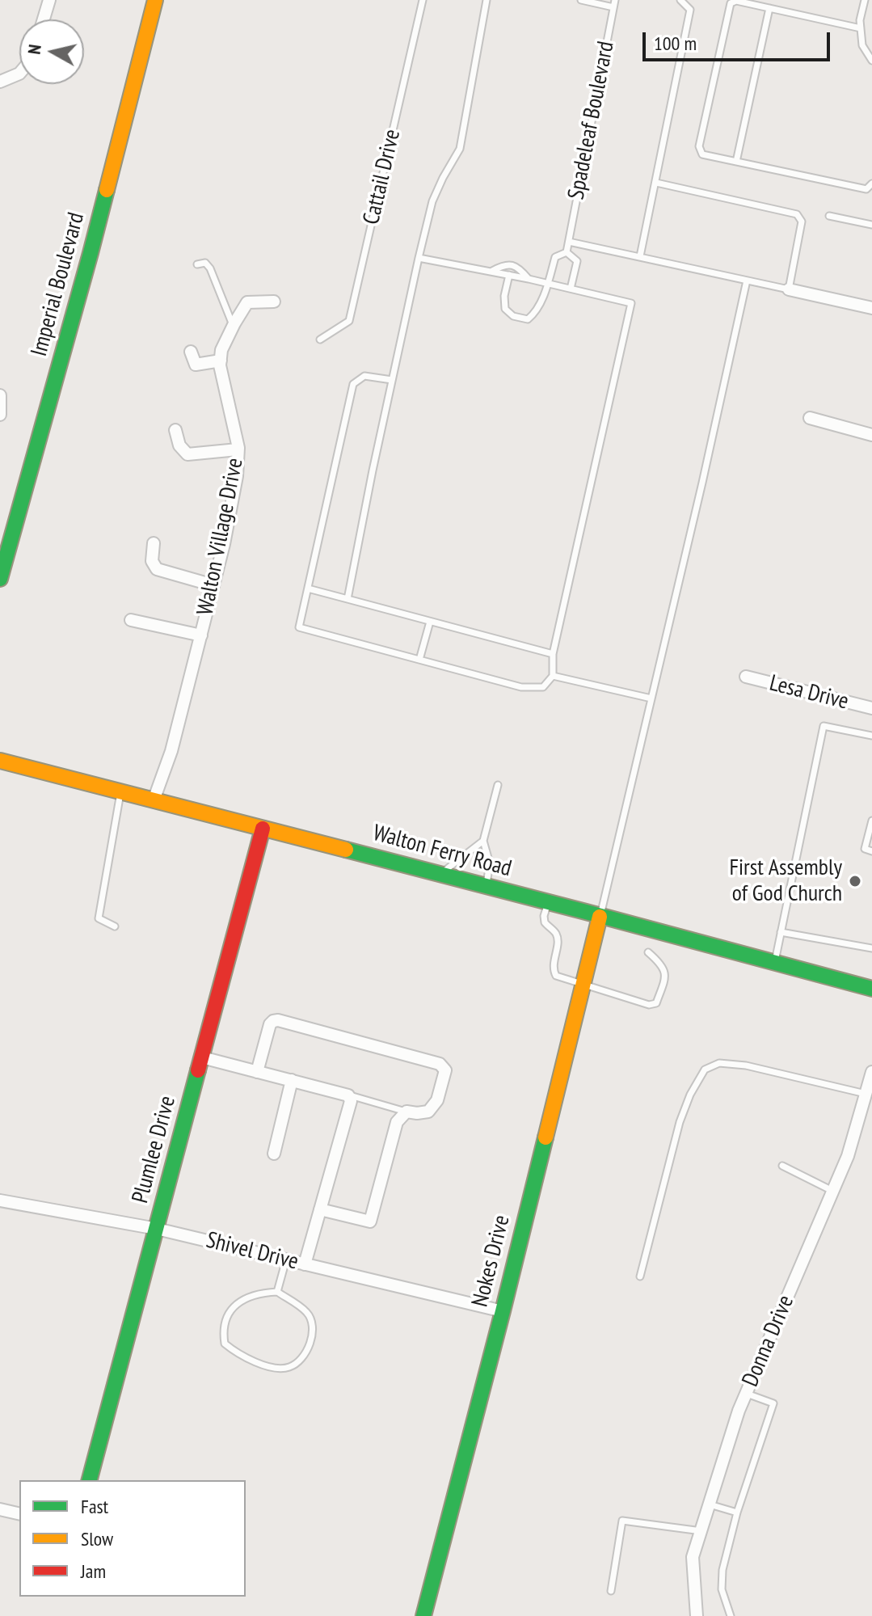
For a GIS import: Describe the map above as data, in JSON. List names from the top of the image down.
{
  "streets": {
    "street": [
      "Imperial Boulevard",
      "Walton Village Drive",
      "Lesa Drive",
      "Walton Ferry Road",
      "Plumlee Drive",
      "Shivel Drive",
      "Nokes Drive",
      "Donna Drive"
    ],
    "lane": ["Spadeleaf Boulevard", "Cattail Drive"]
  },
  "crossings": [
    ["Walton Village Drive", "Walton Ferry Road"],
    ["Walton Ferry Road", "Plumlee Drive"],
    ["Walton Ferry Road", "Nokes Drive"],
    ["Plumlee Drive", "Shivel Drive"],
    ["Shivel Drive", "Nokes Drive"]
  ],
  "places": ["First Assembly of God Church"],
  "legend": ["Fast", "Slow", "Jam"],
  "scale_bar": "100 m",
  "north": "left"
}
